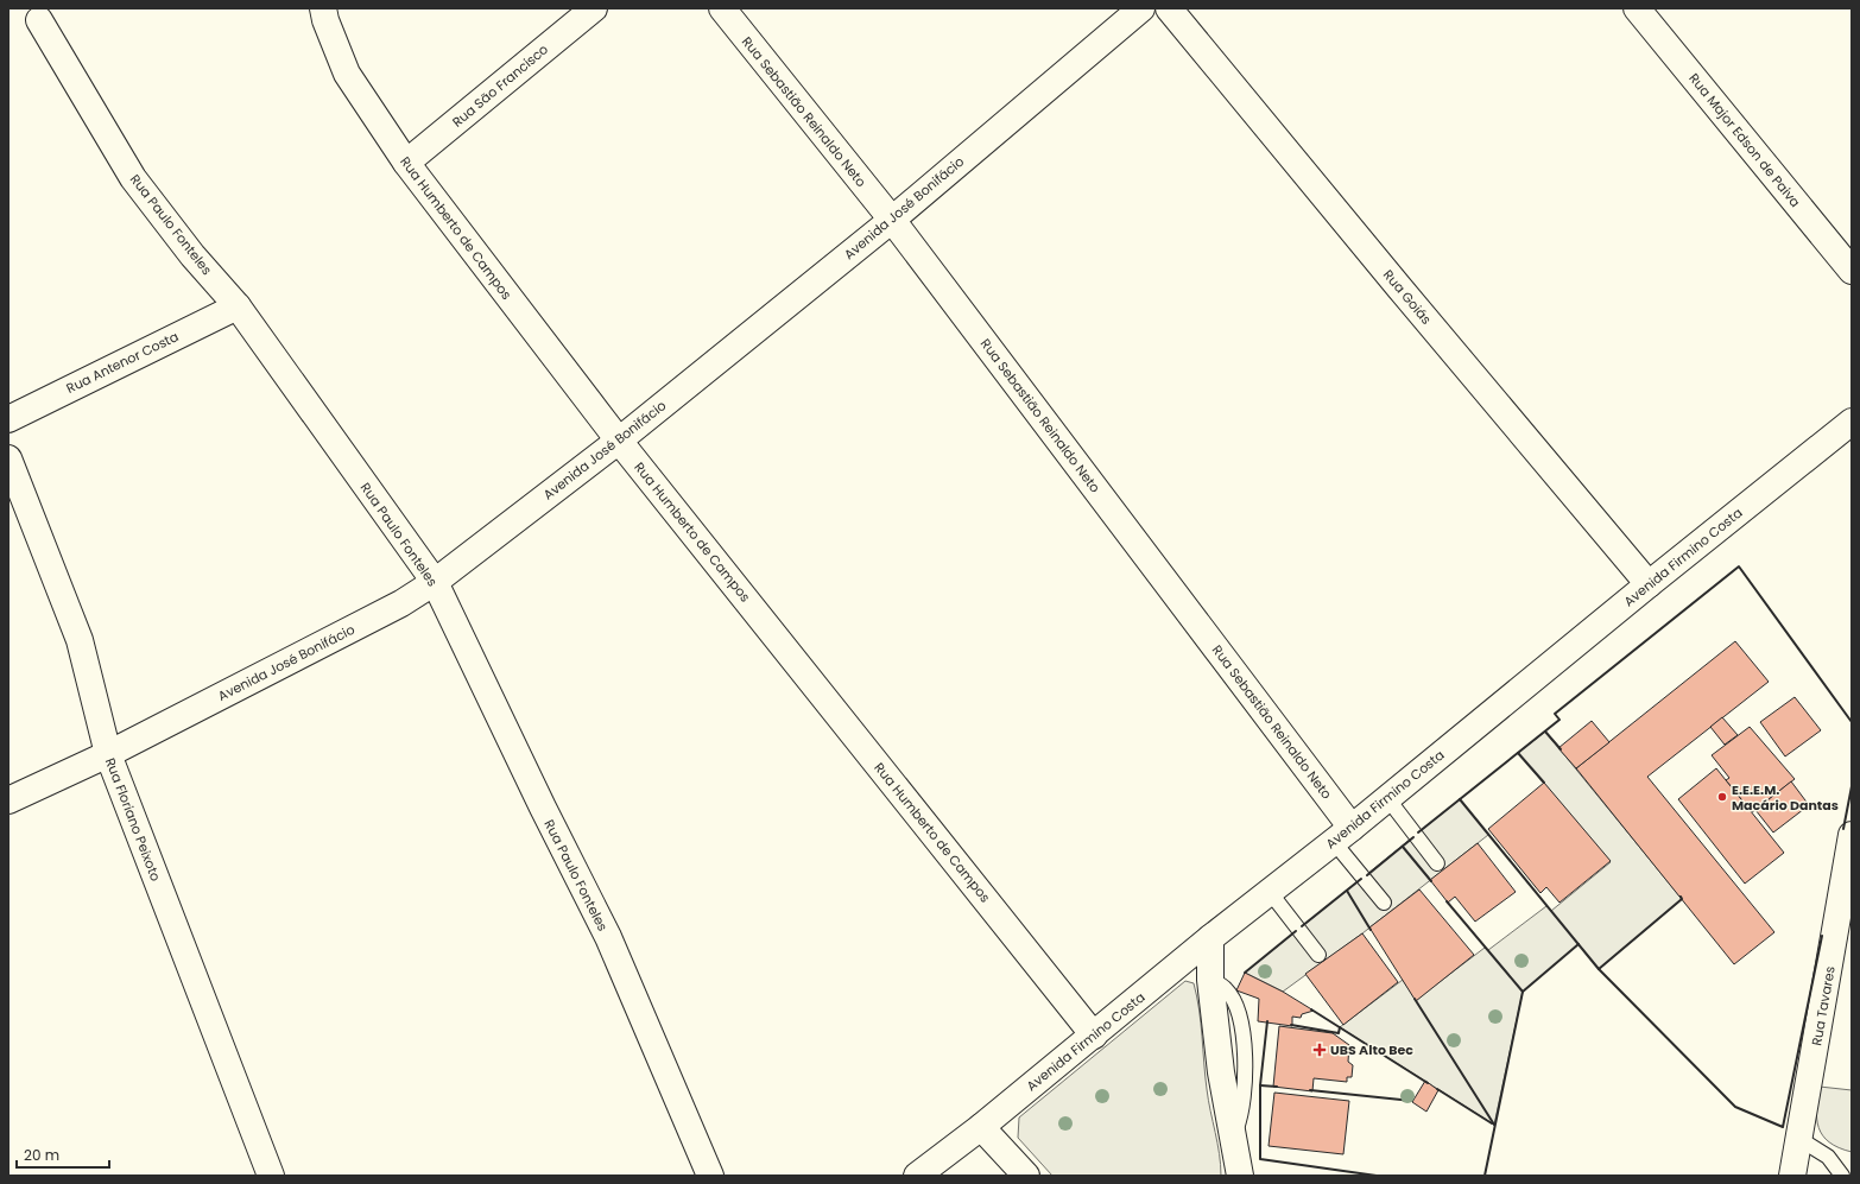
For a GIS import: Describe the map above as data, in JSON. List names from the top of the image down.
{
  "streets": {
    "street": [
      "Rua São Francisco",
      "Rua Sebastião Reinaldo Neto",
      "Rua Major Edson de Paiva",
      "Avenida José Bonifácio",
      "Rua Paulo Fonteles",
      "Rua Humberto de Campos",
      "Rua Goiás",
      "Rua Antenor Costa",
      "Avenida Firmino Costa",
      "Rua Floriano Peixoto",
      "Rua Tavares"
    ]
  },
  "crossings": [
    ["Rua São Francisco", "Rua Humberto de Campos"],
    ["Rua Sebastião Reinaldo Neto", "Avenida José Bonifácio"],
    ["Rua Sebastião Reinaldo Neto", "Avenida Firmino Costa"],
    ["Avenida José Bonifácio", "Rua Paulo Fonteles"],
    ["Avenida José Bonifácio", "Rua Humberto de Campos"],
    ["Avenida José Bonifácio", "Rua Floriano Peixoto"],
    ["Rua Paulo Fonteles", "Rua Antenor Costa"],
    ["Rua Humberto de Campos", "Avenida Firmino Costa"],
    ["Rua Goiás", "Avenida Firmino Costa"]
  ],
  "places": {
    "other": ["E.E.E.M. Macário Dantas"],
    "health": ["UBS Alto Bec"]
  },
  "scale_bar": "20 m"
}
